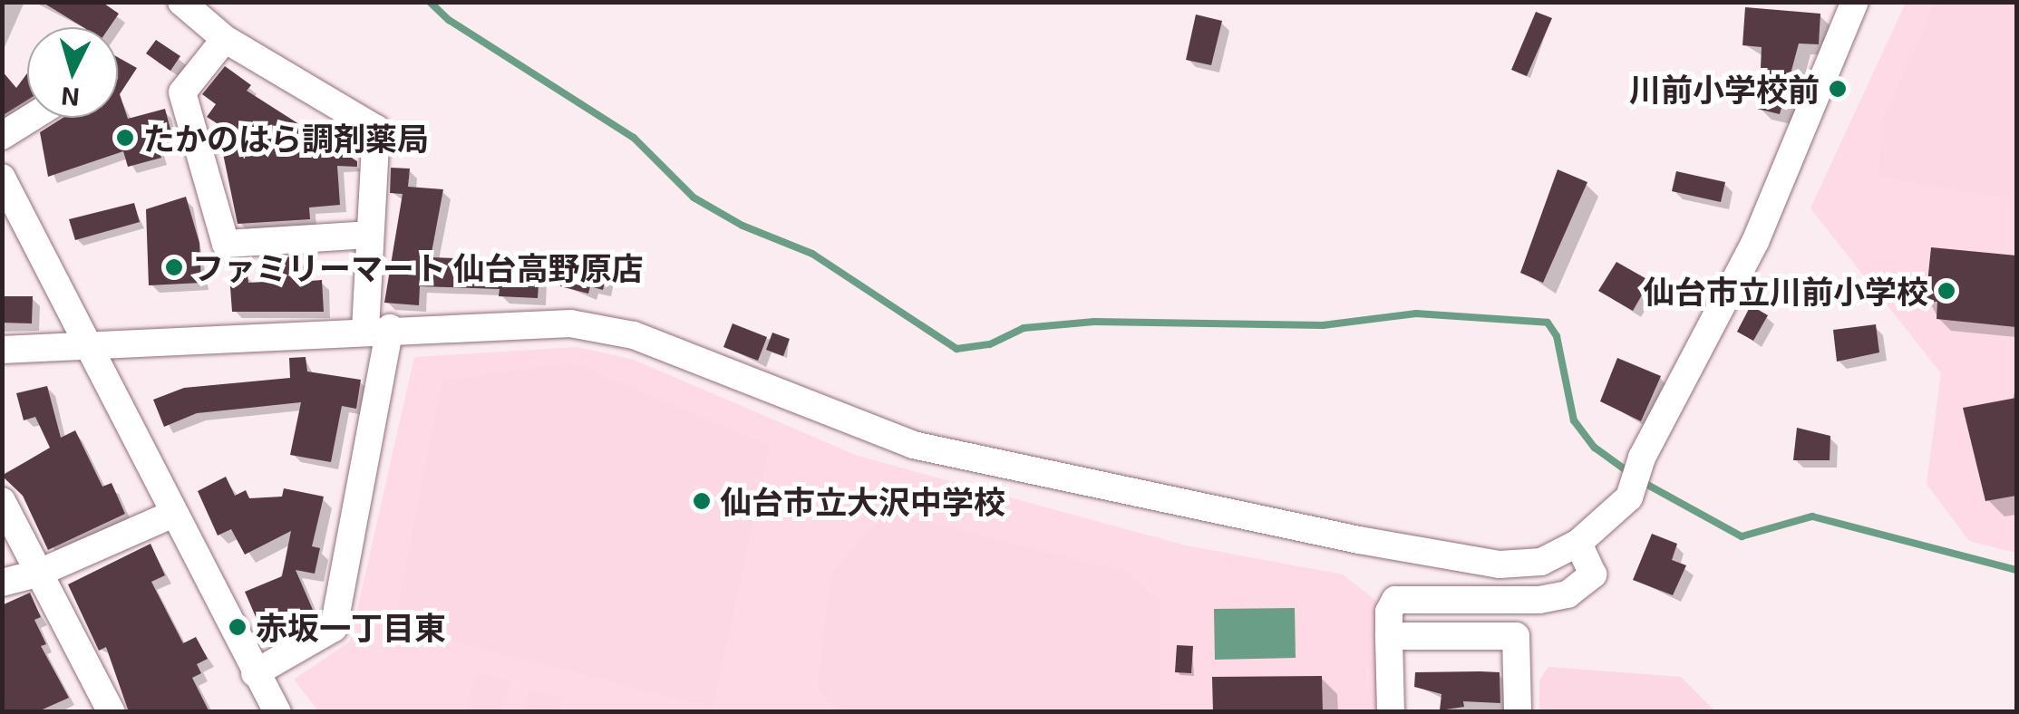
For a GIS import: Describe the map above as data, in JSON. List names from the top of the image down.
{
  "places": [
    "川前小学校前",
    "たかのはら調剤薬局",
    "ファミリーマート 仙台高野原店",
    "仙台市立川前小学校",
    "仙台市立大沢中学校",
    "赤坂一丁目東"
  ],
  "north": "bottom"
}
